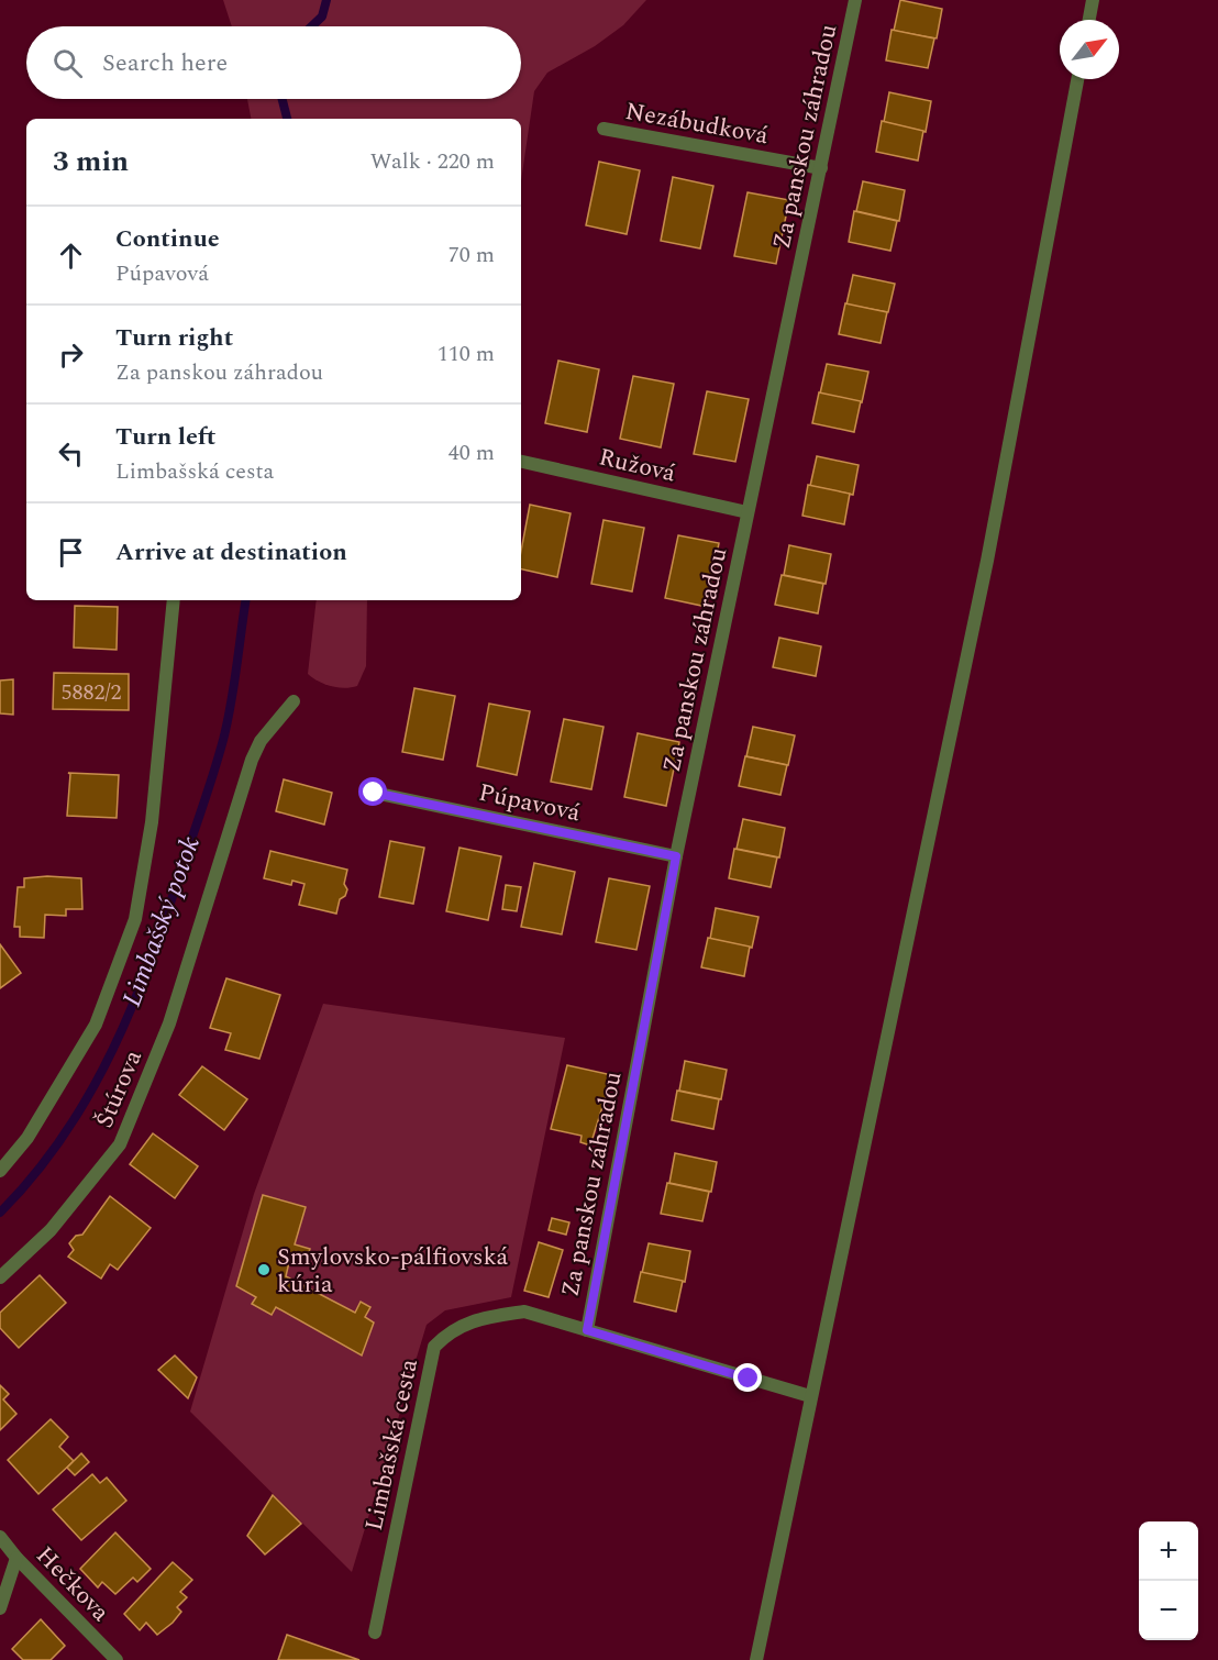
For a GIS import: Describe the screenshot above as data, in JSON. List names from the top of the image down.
{
  "streets": {
    "street": [
      "Nezábudková",
      "Za panskou záhradou",
      "Ružová",
      "Púpavová",
      "Štúrova",
      "Limbašská cesta",
      "Hečkova"
    ]
  },
  "crossings": [
    ["Nezábudková", "Za panskou záhradou"],
    ["Za panskou záhradou", "Ružová"],
    ["Za panskou záhradou", "Púpavová"],
    ["Za panskou záhradou", "Limbašská cesta"]
  ],
  "water": ["Limbašský potok"],
  "places": ["Smylovsko-pálfiovská kúria"],
  "house_numbers": ["5882/2"],
  "north": "top right",
  "page": {
    "search": "Search here",
    "heading": ["3 min", "Walk · 220 m"],
    "list": [
      ["Continue", "Púpavová", "70 m"],
      ["Turn right", "Za panskou záhradou", "110 m"],
      ["Turn left", "Limbašská cesta", "40 m"],
      "Arrive at destination"
    ],
    "map_buttons": ["+", "−"]
  }
}
